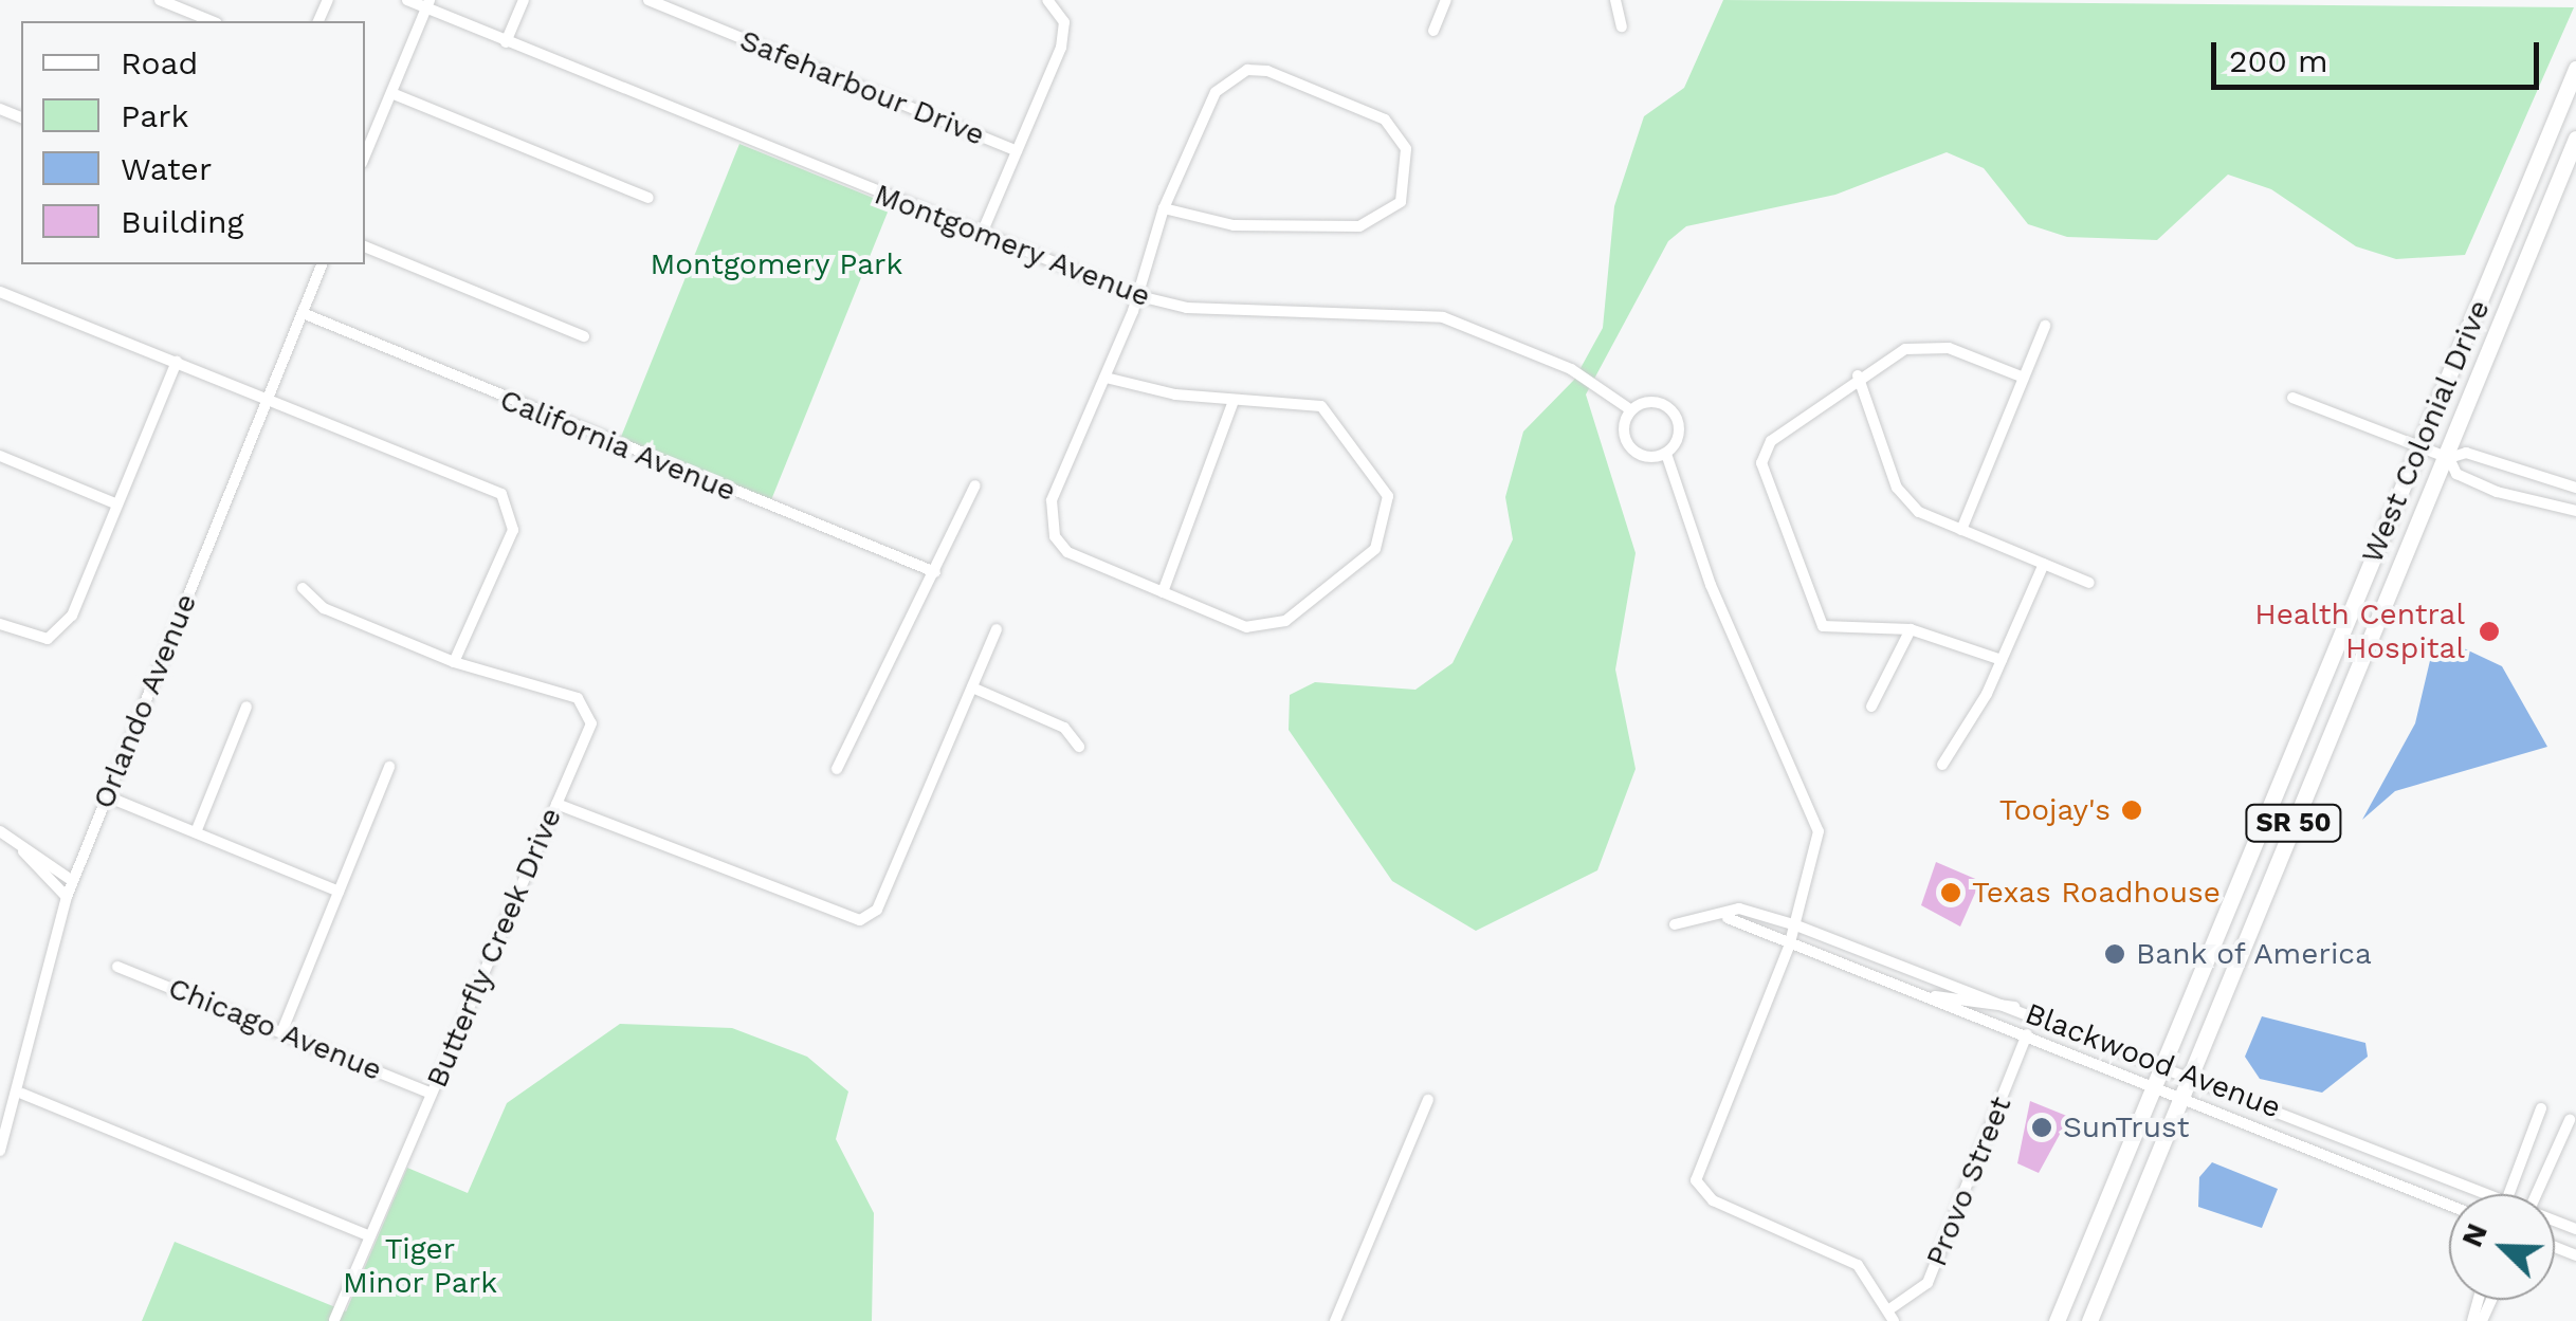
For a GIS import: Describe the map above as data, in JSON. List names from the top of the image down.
{
  "streets": {
    "highway": ["West Colonial Drive", "SR 50"],
    "street": [
      "Safeharbour Drive",
      "Montgomery Avenue",
      "California Avenue",
      "Orlando Avenue",
      "Butterfly Creek Drive",
      "Chicago Avenue",
      "Blackwood Avenue",
      "Provo Street"
    ]
  },
  "crossings": [
    ["West Colonial Drive", "Blackwood Avenue"],
    ["California Avenue", "Orlando Avenue"],
    ["Butterfly Creek Drive", "Chicago Avenue"],
    ["Blackwood Avenue", "Provo Street"]
  ],
  "parks": ["Montgomery Park", "Tiger Minor Park"],
  "places": [
    "Health Central Hospital",
    "Toojay's",
    "Texas Roadhouse",
    "Bank of America",
    "SunTrust"
  ],
  "legend": [
    "Road",
    "Park",
    "Water",
    "Building"
  ],
  "scale_bar": "200 m",
  "north": "top left"
}
